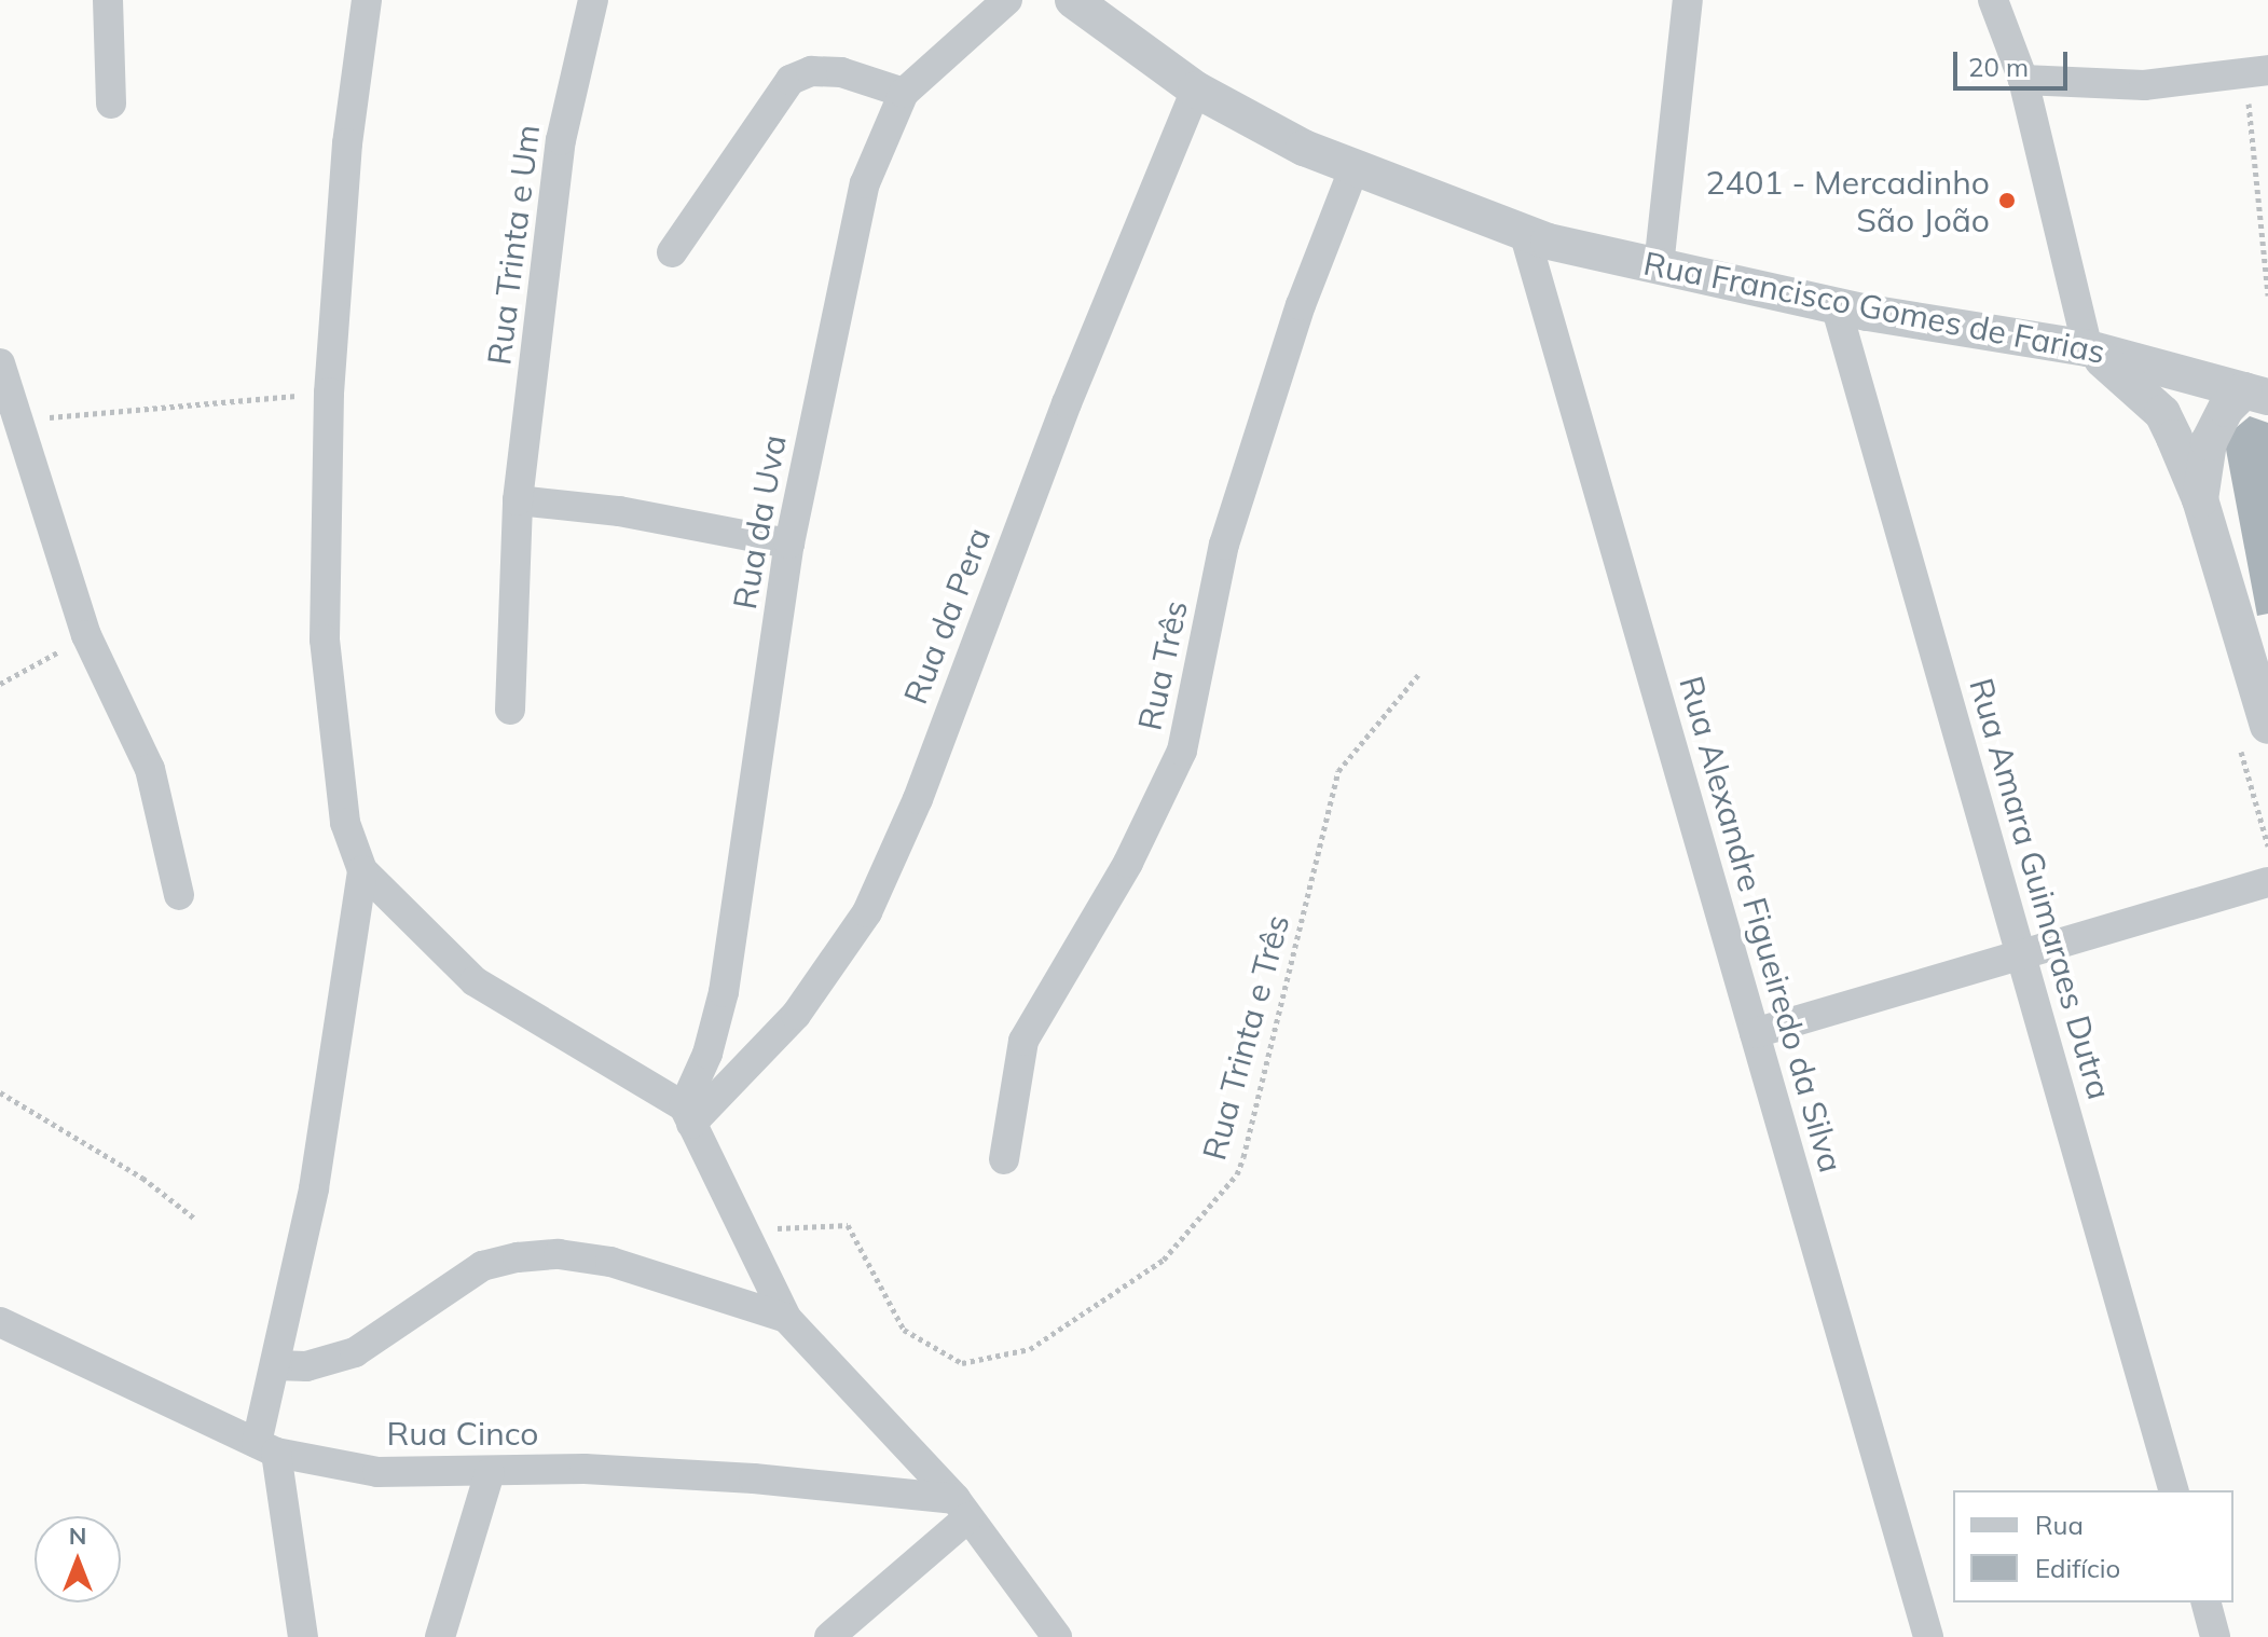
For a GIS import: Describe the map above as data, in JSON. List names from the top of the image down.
{
  "streets": {
    "street": [
      "Rua Trinta e Um",
      "Rua Francisco Gomes de Farias",
      "Rua da Uva",
      "Rua da Pera",
      "Rua Três",
      "Rua Amara Guimaraes Dutra",
      "Rua Alexandre Figueiredo da Silva",
      "Rua Cinco"
    ],
    "path": ["Rua Trinta e Três"]
  },
  "crossings": [
    ["Rua Francisco Gomes de Farias", "Rua da Pera"],
    ["Rua Francisco Gomes de Farias", "Rua Três"],
    ["Rua Francisco Gomes de Farias", "Rua Amara Guimaraes Dutra"],
    ["Rua Francisco Gomes de Farias", "Rua Alexandre Figueiredo da Silva"],
    ["Rua da Uva", "Rua da Pera"]
  ],
  "places": ["2401 - Mercadinho São João"],
  "legend": ["Rua", "Edifício"],
  "scale_bar": "20 m",
  "north": "top"
}
